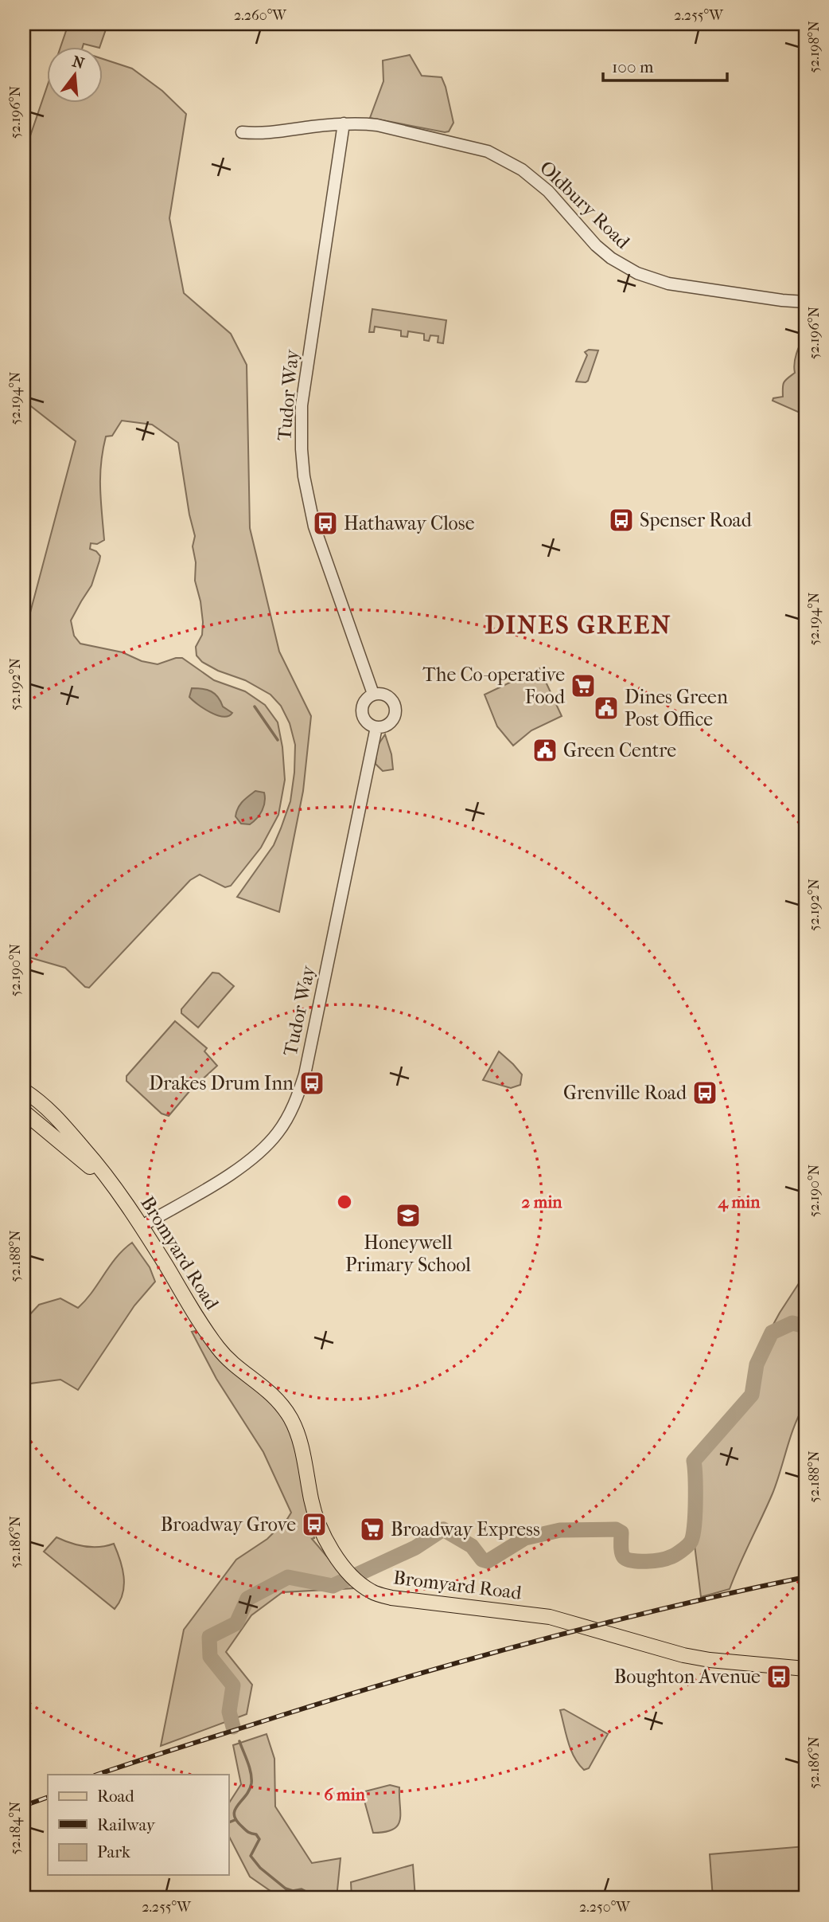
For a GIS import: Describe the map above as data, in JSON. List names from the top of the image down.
{
  "streets": {
    "main road": ["Bromyard Road"],
    "street": ["Oldbury Road", "Tudor Way"]
  },
  "crossings": [
    ["Oldbury Road", "Tudor Way"],
    ["Tudor Way", "Bromyard Road"]
  ],
  "districts": ["DINES GREEN"],
  "places": {
    "bus stop": [
      "Spenser Road",
      "Hathaway Close",
      "Drakes Drum Inn",
      "Grenville Road",
      "Broadway Grove",
      "Boughton Avenue"
    ],
    "supermarket": ["The Co-operative Food", "Broadway Express"],
    "public building": ["Dines Green Post Office", "Green Centre"],
    "school or university": ["Honeywell Primary School"]
  },
  "legend": ["Road", "Railway", "Park"],
  "scale_bar": "100 m",
  "north": "top",
  "coordinates": [
    "2.260°W",
    "2.255°W",
    "52.198°N",
    "52.196°N",
    "52.194°N",
    "52.192°N",
    "52.190°N",
    "52.188°N",
    "52.186°N",
    "52.184°N",
    "2.250°W"
  ],
  "rings": ["2 min", "4 min", "6 min"]
}
